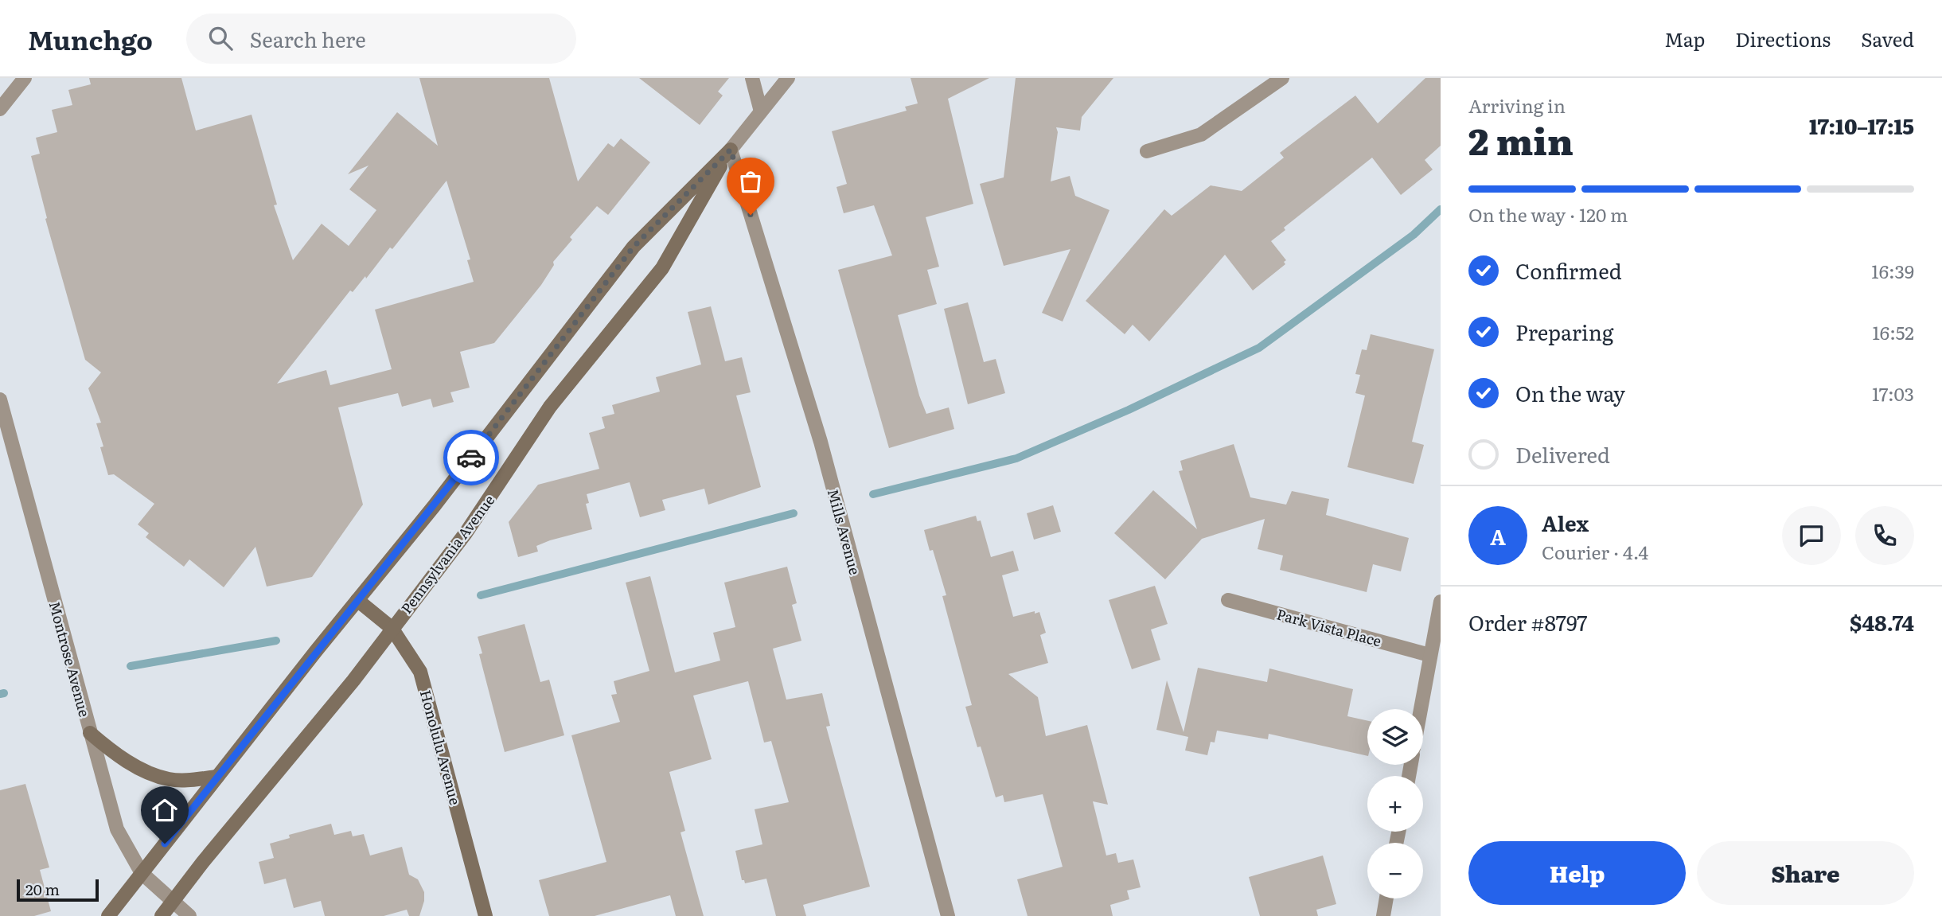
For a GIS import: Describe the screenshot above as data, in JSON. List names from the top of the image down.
{
  "streets": {
    "main road": ["Pennsylvania Avenue", "Honolulu Avenue"],
    "street": ["Mills Avenue", "Park Vista Place", "Montrose Avenue"]
  },
  "crossings": [
    ["Mills Avenue", "Pennsylvania Avenue"],
    ["Pennsylvania Avenue", "Montrose Avenue"],
    ["Pennsylvania Avenue", "Honolulu Avenue"]
  ],
  "scale_bar": "20 m",
  "page": {
    "header": "Munchgo",
    "search": "Search here",
    "nav": ["Map", "Directions", "Saved"],
    "heading": ["2 min", "Arriving in", "17:10–17:15"],
    "panel": [
      "Alex",
      "Courier · 4.4",
      "Order #8797",
      "$48.74"
    ],
    "bar": "On the way · 120 m",
    "list": [
      ["Confirmed", "16:39"],
      ["Preparing", "16:52"],
      ["On the way", "17:03"],
      "Delivered"
    ],
    "round": "A",
    "map_buttons": ["+", "−"],
    "buttons": ["Help", "Share"],
    "scale": "20 m"
  }
}
